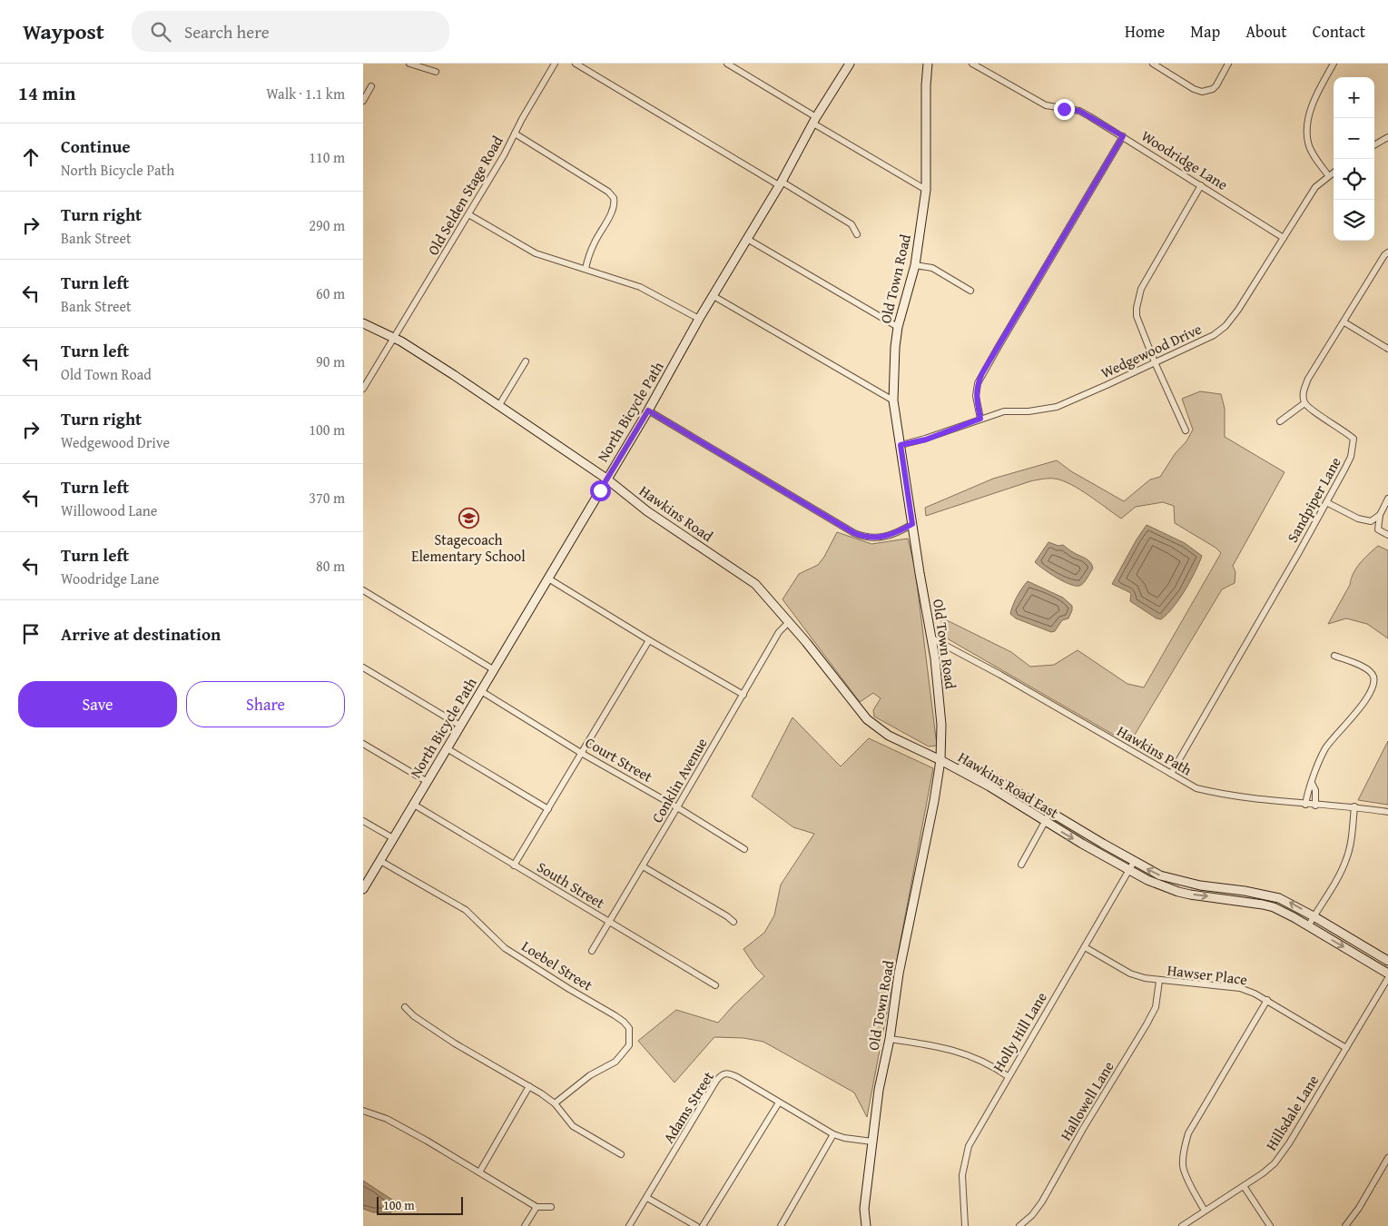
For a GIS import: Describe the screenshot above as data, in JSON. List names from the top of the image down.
{
  "streets": {
    "street": [
      "Woodridge Lane",
      "Old Selden Stage Road",
      "Old Town Road",
      "Wedgewood Drive",
      "North Bicycle Path",
      "Sandpiper Lane",
      "Hawkins Road",
      "Hawkins Path",
      "Court Street",
      "Conklin Avenue",
      "Hawkins Road East",
      "South Street",
      "Loebel Street",
      "Hawser Place",
      "Holly Hill Lane",
      "Hallowell Lane",
      "Adams Street",
      "Hillsdale Lane"
    ]
  },
  "crossings": [
    ["Woodridge Lane", "Wedgewood Drive"],
    ["Old Selden Stage Road", "Hawkins Road"],
    ["Old Town Road", "Wedgewood Drive"],
    ["Old Town Road", "Hawkins Road"],
    ["Old Town Road", "Hawkins Path"],
    ["Old Town Road", "Hawkins Road East"],
    ["Old Town Road", "Adams Street"],
    ["North Bicycle Path", "Hawkins Road"],
    ["North Bicycle Path", "Court Street"],
    ["North Bicycle Path", "South Street"],
    ["North Bicycle Path", "Loebel Street"],
    ["Sandpiper Lane", "Hawkins Path"],
    ["Hawkins Road", "Conklin Avenue"],
    ["Hawkins Road", "Hawkins Road East"],
    ["Court Street", "Conklin Avenue"],
    ["Conklin Avenue", "South Street"],
    ["Hawkins Road East", "Holly Hill Lane"],
    ["Hawser Place", "Holly Hill Lane"],
    ["Hawser Place", "Hallowell Lane"],
    ["Hawser Place", "Hillsdale Lane"]
  ],
  "places": {
    "school or university": ["Stagecoach Elementary School"]
  },
  "scale_bar": "100 m",
  "page": {
    "header": "Waypost",
    "search": "Search here",
    "nav": [
      "Home",
      "Map",
      "About",
      "Contact"
    ],
    "heading": ["14 min", "Walk · 1.1 km"],
    "map_buttons": ["+", "−"],
    "list": [
      ["Continue", "North Bicycle Path", "110 m"],
      ["Turn right", "Bank Street", "290 m"],
      ["Turn left", "Bank Street", "60 m"],
      ["Turn left", "Old Town Road", "90 m"],
      ["Turn right", "Wedgewood Drive", "100 m"],
      ["Turn left", "Willowood Lane", "370 m"],
      ["Turn left", "Woodridge Lane", "80 m"],
      "Arrive at destination"
    ],
    "buttons": ["Save", "Share"],
    "scale": "100 m"
  }
}
